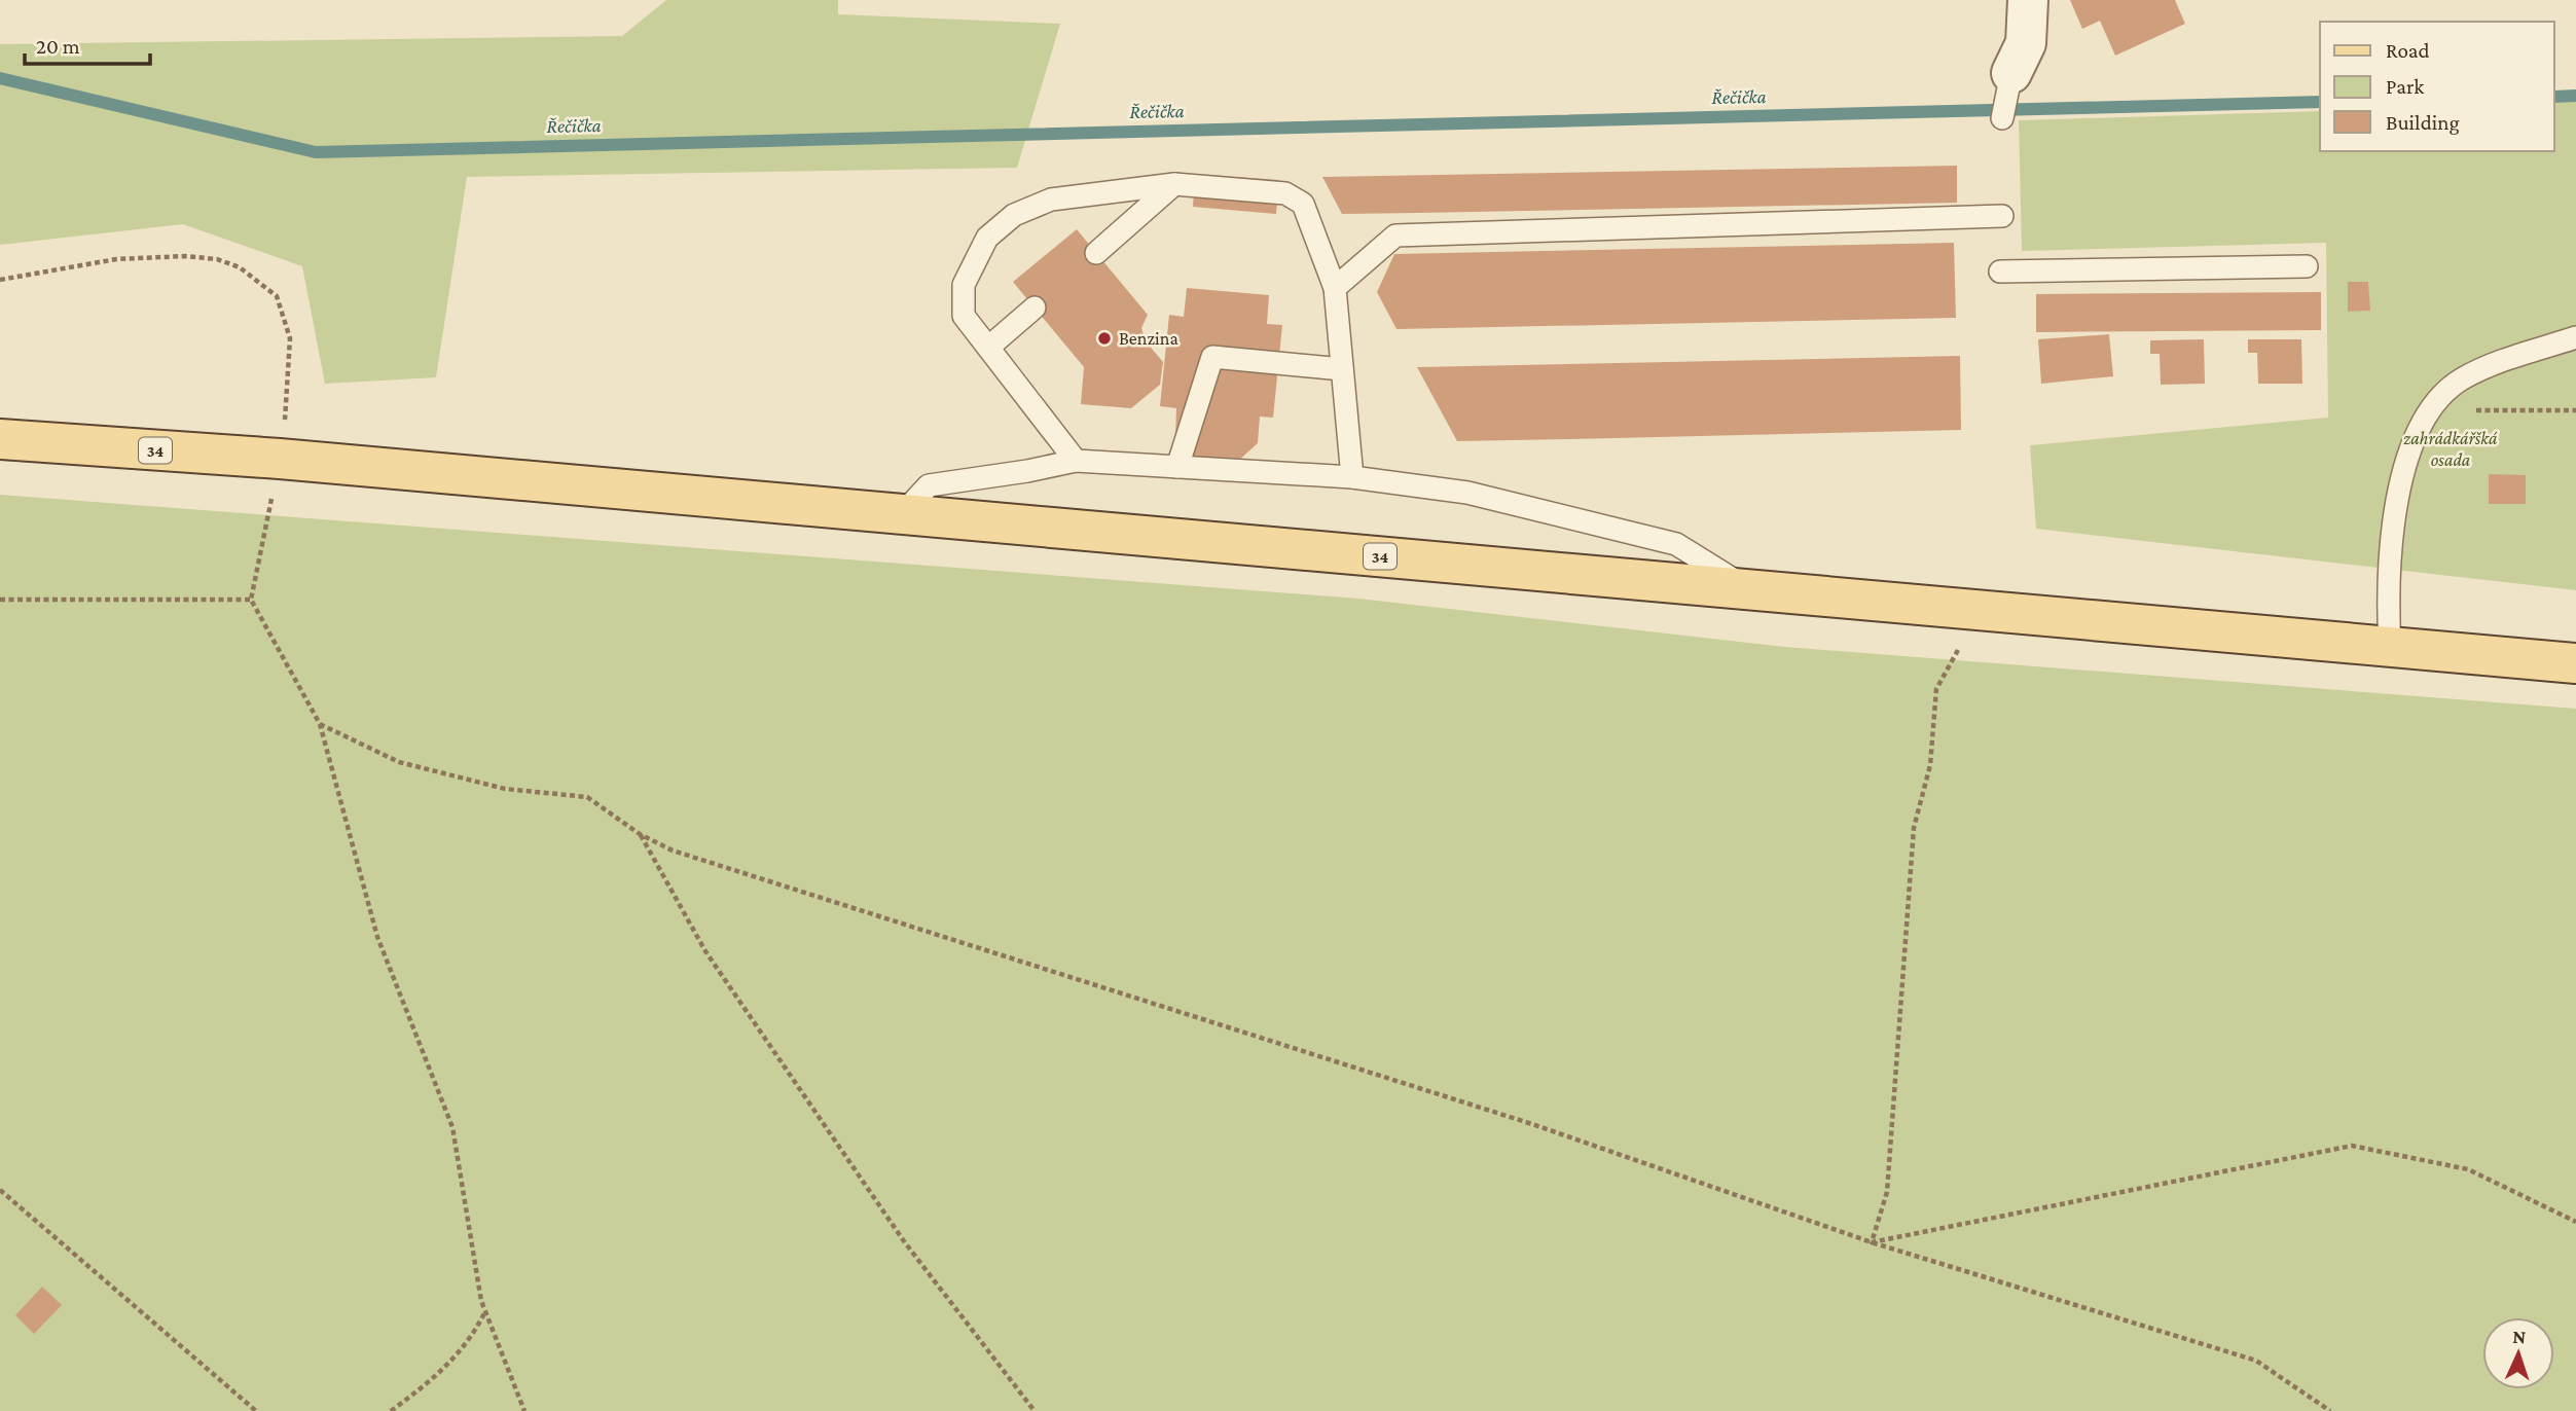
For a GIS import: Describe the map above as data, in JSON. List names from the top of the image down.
{
  "streets": {
    "main road": ["34"]
  },
  "water": ["Řečička"],
  "parks": ["zahrádkářšká osada"],
  "places": ["Benzina"],
  "legend": ["Road", "Park", "Building"],
  "scale_bar": "20 m",
  "north": "top"
}
